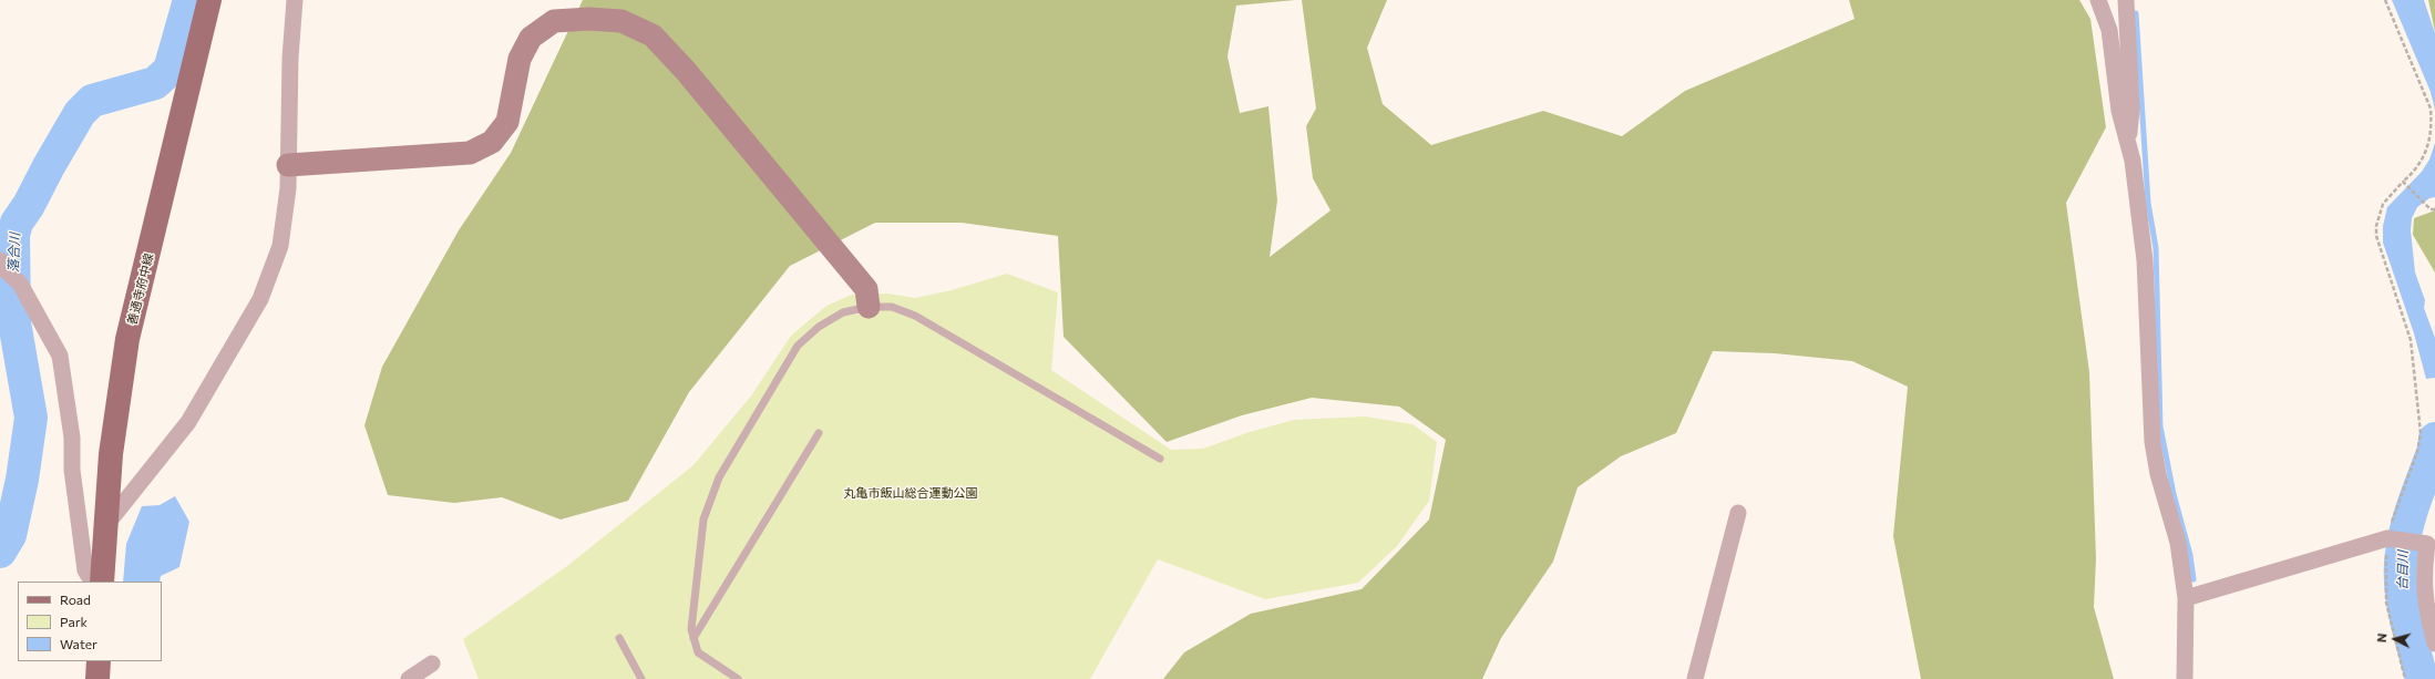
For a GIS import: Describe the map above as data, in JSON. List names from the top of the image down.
{
  "streets": {
    "main road": ["善通寺府中線"]
  },
  "water": ["落合川", "台目川"],
  "parks": ["丸亀市飯山総合運動公園"],
  "legend": ["Road", "Park", "Water"],
  "north": "left"
}
